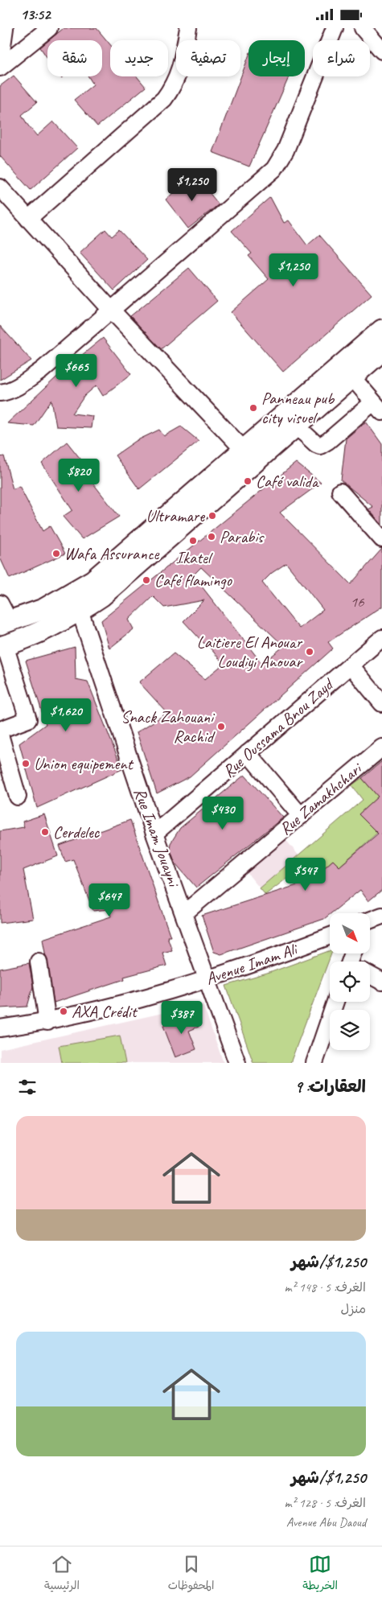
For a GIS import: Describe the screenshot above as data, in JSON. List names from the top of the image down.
{
  "streets": {
    "street": [
      "Rue Oussama Bnou Zayd",
      "Rue Zamakhchari",
      "Rue Imam Jouayni",
      "Avenue Imam Ali"
    ]
  },
  "crossings": [
    ["Rue Oussama Bnou Zayd", "Rue Imam Jouayni"],
    ["Rue Zamakhchari", "Rue Imam Jouayni"],
    ["Rue Imam Jouayni", "Avenue Imam Ali"]
  ],
  "places": [
    "Panneau pub city visuel",
    "Café valida",
    "Ultramare",
    "Parabis",
    "Ikatel",
    "Wafa Assurance",
    "Café flamingo",
    "Laitiere El Anouar Loudiyi Anouar",
    "Snack Zahouani Rachid",
    "Union equipement",
    "Cerdelec",
    "AXA Crédit"
  ],
  "house_numbers": ["16"],
  "north": "bottom right",
  "page": {
    "status": "13:52",
    "chip": [
      "شراء",
      "إيجار",
      "تصفية",
      "جديد",
      "شقة"
    ],
    "price": [
      "$1,250",
      "$1,250",
      "$665",
      "$820",
      "$1,620",
      "$430",
      "$547",
      "$647",
      "$387"
    ],
    "heading": "العقارات: 9",
    "list": [
      {
        "name": "$1,250/شهر",
        "note": "الغرف: 5 · 148 m² · منزل"
      },
      {
        "name": "$1,250/شهر",
        "note": "الغرف: 5 · 128 m² · Avenue Abu Daoud"
      }
    ],
    "tabs": ["الخريطة", "المحفوظات", "الرئيسية"]
  }
}
